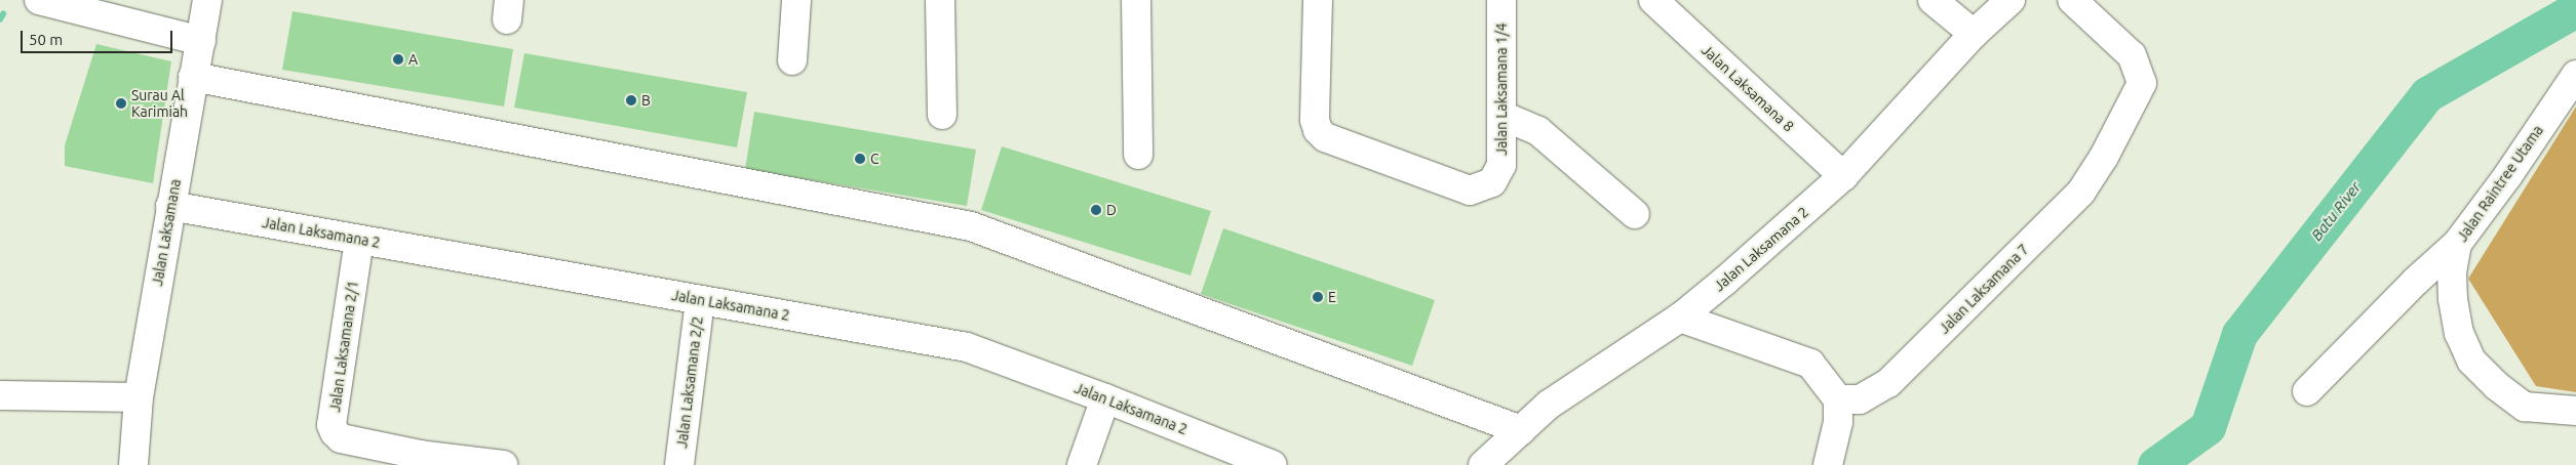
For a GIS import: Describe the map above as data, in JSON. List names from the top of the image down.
{
  "streets": {
    "street": [
      "Jalan Laksamana 8",
      "Jalan Laksamana 1/4",
      "Jalan Raintree Utama",
      "Jalan Laksamana",
      "Jalan Laksamana 2",
      "Jalan Laksamana 7",
      "Jalan Laksamana 2/1",
      "Jalan Laksamana 2/2"
    ]
  },
  "crossings": [
    ["Jalan Laksamana 8", "Jalan Laksamana 2"],
    ["Jalan Laksamana", "Jalan Laksamana 2"],
    ["Jalan Laksamana 2", "Jalan Laksamana 2/1"],
    ["Jalan Laksamana 2", "Jalan Laksamana 2/2"]
  ],
  "water": ["Batu River"],
  "places": [
    "A",
    "B",
    "Surau Al Karimiah",
    "C",
    "D",
    "E"
  ],
  "scale_bar": "50 m"
}
